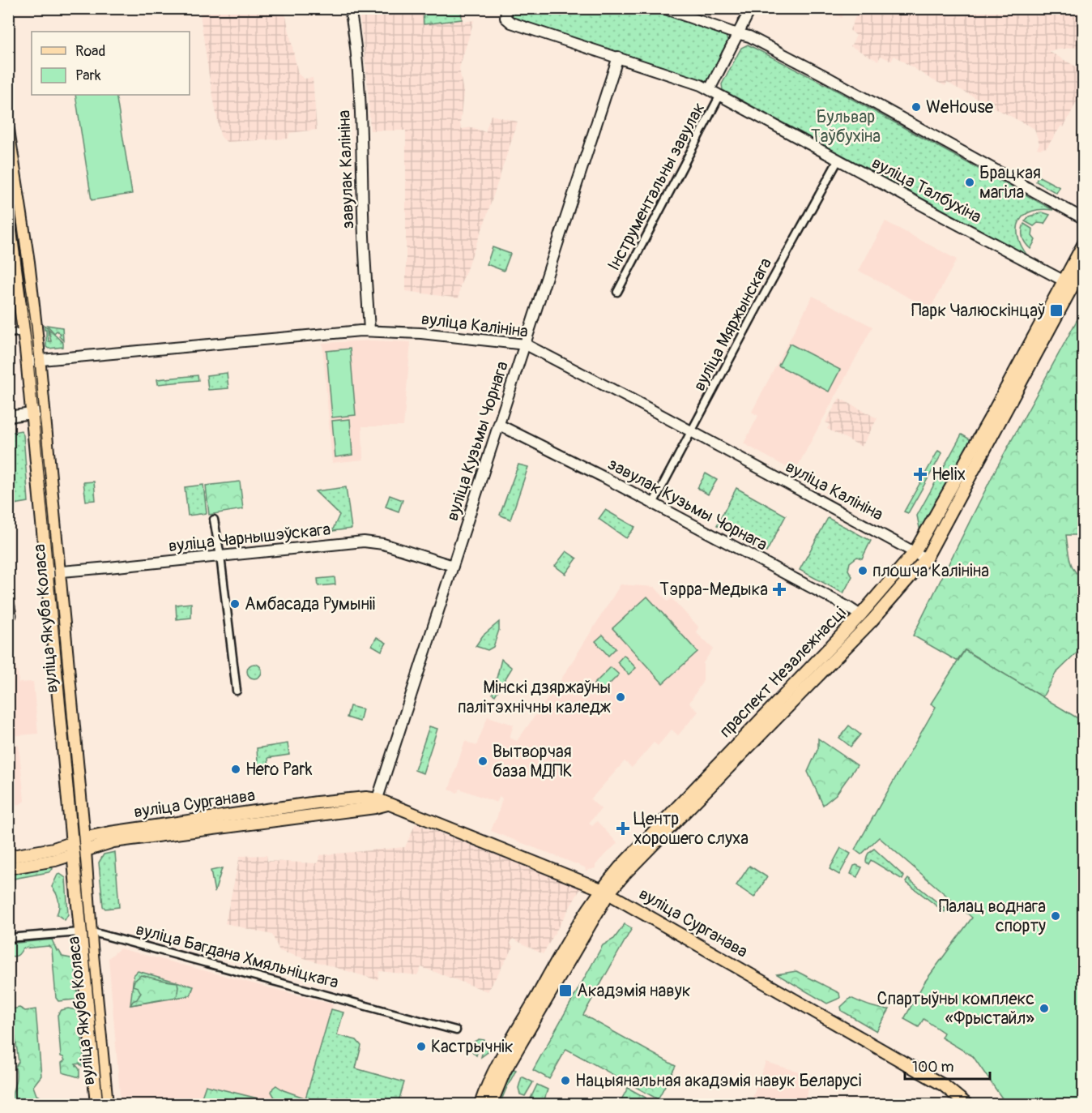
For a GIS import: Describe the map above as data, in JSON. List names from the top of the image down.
{
  "streets": {
    "main road": [
      "завулак Калініна",
      "вуліца Талбухіна",
      "вуліца Калініна",
      "вуліца Кузьмы Чорнага",
      "завулак Кузьмы Чорнага",
      "вуліца Чарнышэўскага",
      "вуліца Якуба Коласа",
      "праспект Незалежнасці",
      "вуліца Сурганава"
    ],
    "street": ["Інструментальны завулак", "вуліца Мяржынскага", "вуліца Багдана Хмяльніцкага"]
  },
  "crossings": [
    ["завулак Калініна", "вуліца Калініна"],
    ["Інструментальны завулак", "вуліца Талбухіна"],
    ["вуліца Талбухіна", "вуліца Мяржынскага"],
    ["вуліца Талбухіна", "вуліца Кузьмы Чорнага"],
    ["вуліца Талбухіна", "праспект Незалежнасці"],
    ["вуліца Мяржынскага", "вуліца Калініна"],
    ["вуліца Мяржынскага", "завулак Кузьмы Чорнага"],
    ["вуліца Калініна", "вуліца Кузьмы Чорнага"],
    ["вуліца Калініна", "вуліца Якуба Коласа"],
    ["вуліца Калініна", "праспект Незалежнасці"],
    ["вуліца Кузьмы Чорнага", "завулак Кузьмы Чорнага"],
    ["вуліца Кузьмы Чорнага", "вуліца Чарнышэўскага"],
    ["вуліца Кузьмы Чорнага", "вуліца Сурганава"],
    ["завулак Кузьмы Чорнага", "праспект Незалежнасці"],
    ["вуліца Чарнышэўскага", "вуліца Якуба Коласа"],
    ["вуліца Якуба Коласа", "вуліца Сурганава"],
    ["вуліца Якуба Коласа", "вуліца Багдана Хмяльніцкага"],
    ["праспект Незалежнасці", "вуліца Сурганава"]
  ],
  "parks": ["Бульвар Таўбухіна"],
  "places": {
    "other": [
      "WeHouse",
      "Брацкая магіла",
      "плошча Калініна",
      "Амбасада Румыніі",
      "Мінскі дзяржаўны палітэхнічны каледж",
      "Вытворчая база МДПК",
      "Hero Park",
      "Палац воднага спорту",
      "Спартыўны комплекс «Фрыстайл»",
      "Кастрычнік",
      "Нацыянальная акадэмія навук Беларусі"
    ],
    "transit": ["Парк Чалюскінцаў", "Акадэмія навук"],
    "health": ["Helix", "Тэрра-Медыка", "Центр хорошего слуха"]
  },
  "legend": ["Road", "Park"],
  "scale_bar": "100 m"
}
